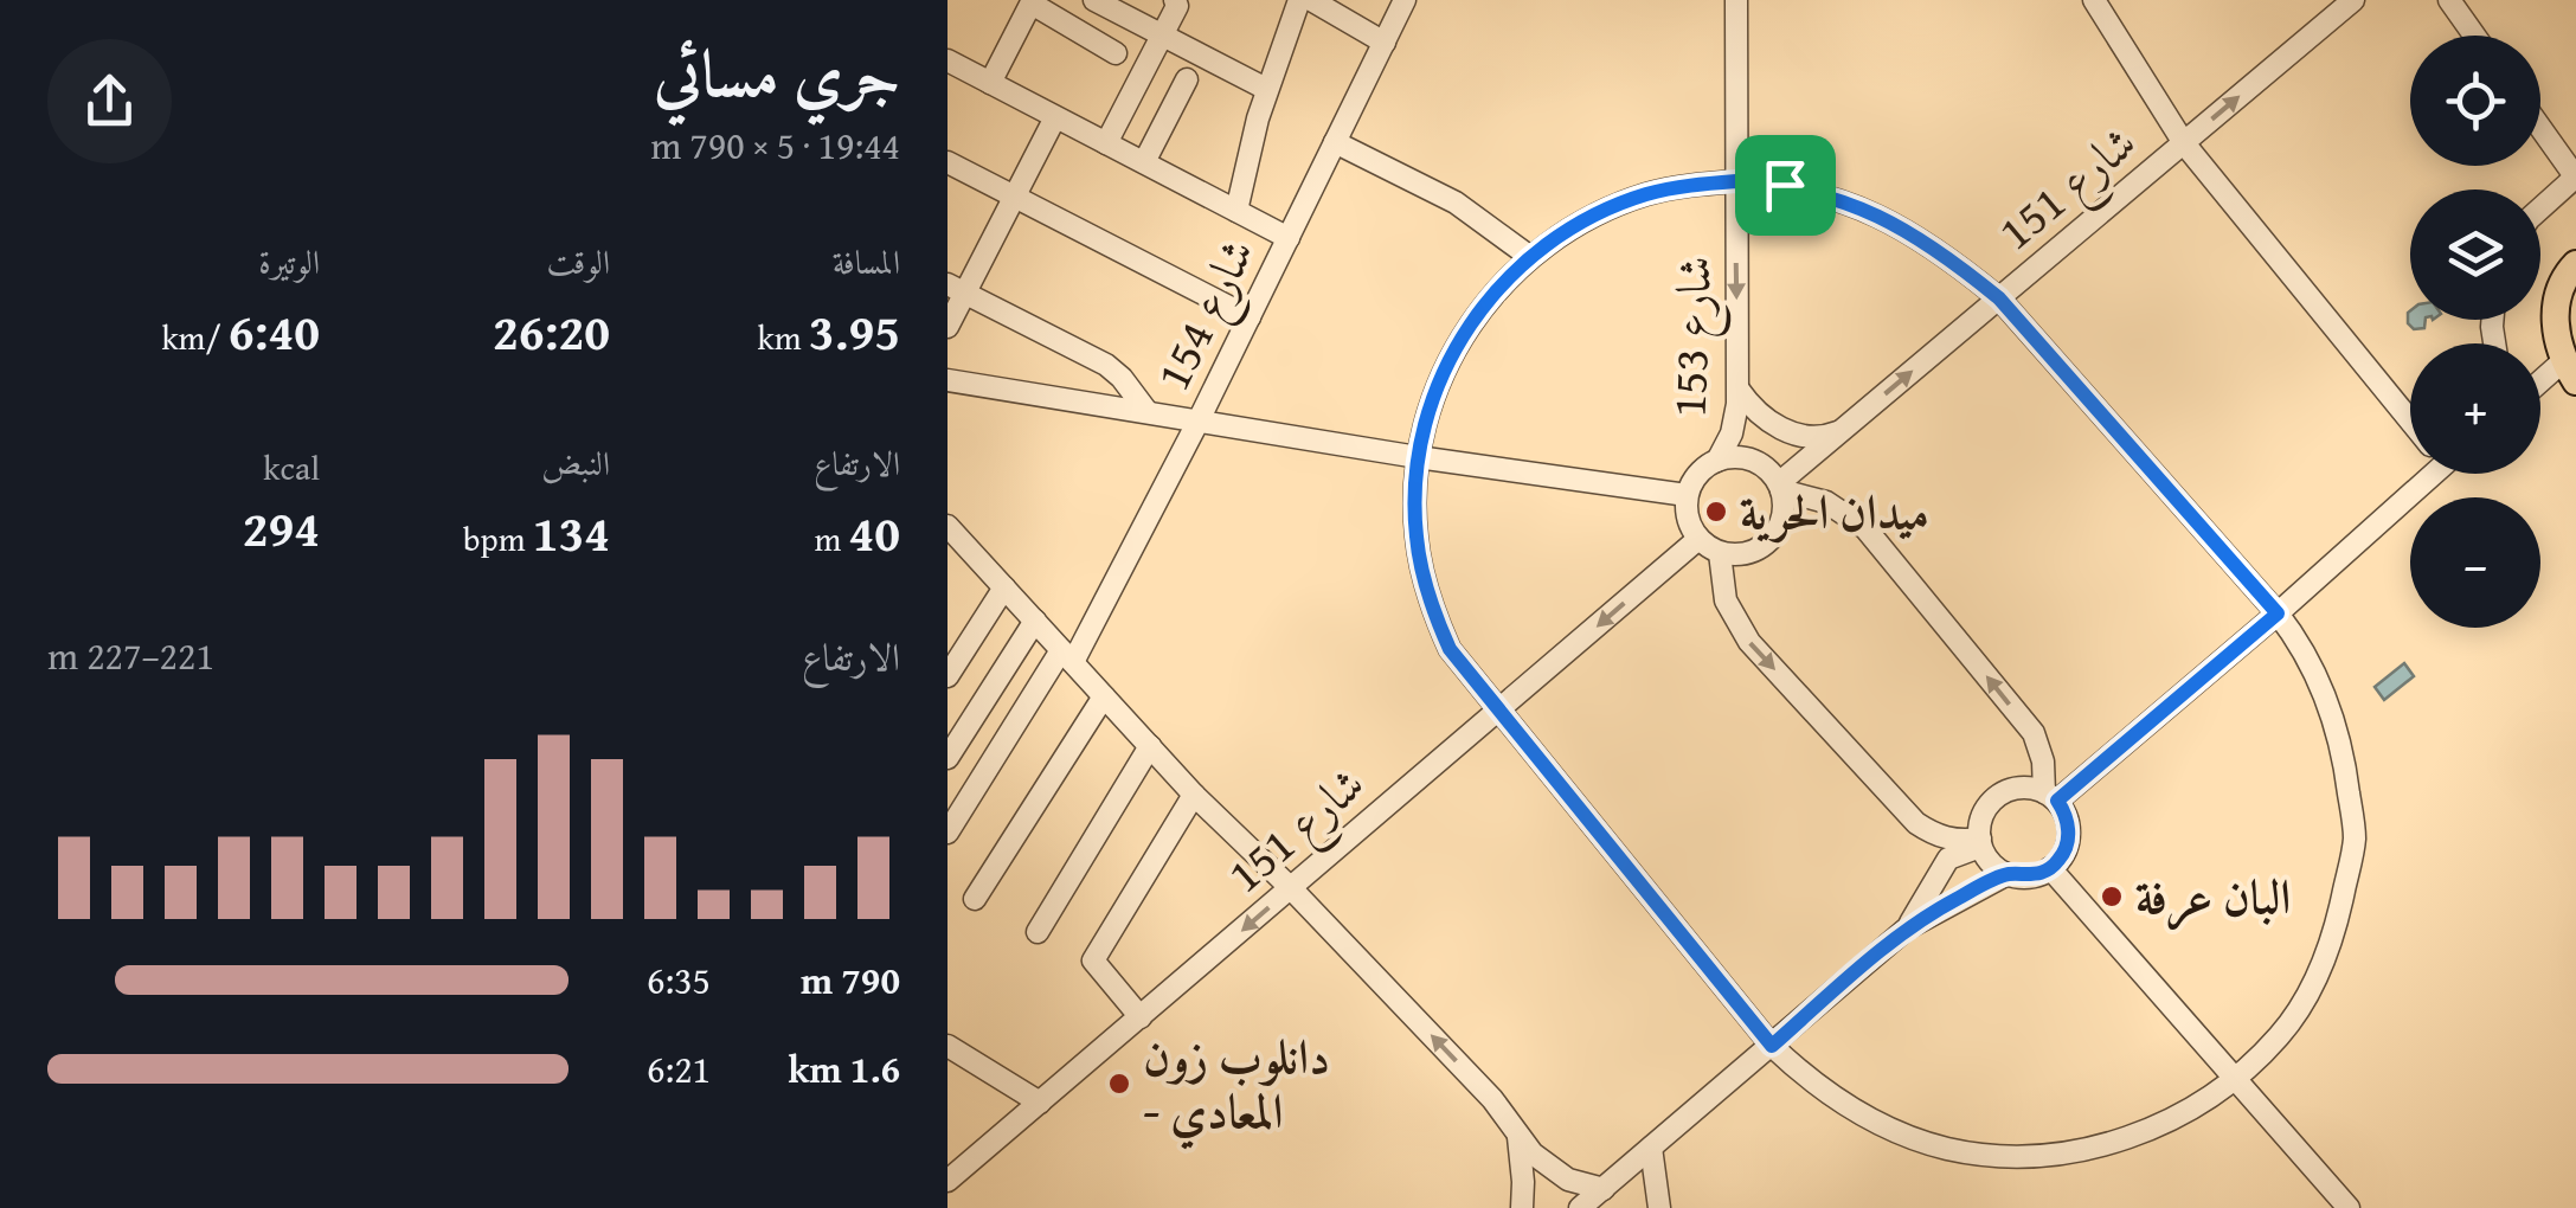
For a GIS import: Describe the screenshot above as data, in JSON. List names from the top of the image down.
{
  "streets": {
    "street": ["شارع 151", "شارع 154", "شارع 153"]
  },
  "crossings": [
    ["شارع 151", "شارع 153"]
  ],
  "one_way": ["شارع 153"],
  "places": ["ميدان الحرية", "البان عرفة", "دانلوب زون - المعادي"],
  "page": {
    "heading": ["جري مسائي", "19:44 · 5 × 790 m"],
    "map_buttons": ["+", "−"],
    "stats": [
      ["المسافة", "3.95 km"],
      ["الوقت", "26:20"],
      ["الوتيرة", "6:40 /km"],
      ["الارتفاع", "40 m"],
      ["النبض", "134 bpm"],
      ["kcal", "294"]
    ],
    "chart": ["الارتفاع", "221–227 m"],
    "list": [
      {
        "name": "790 m",
        "note": "6:35"
      },
      {
        "name": "1.6 km",
        "note": "6:21"
      }
    ]
  }
}
